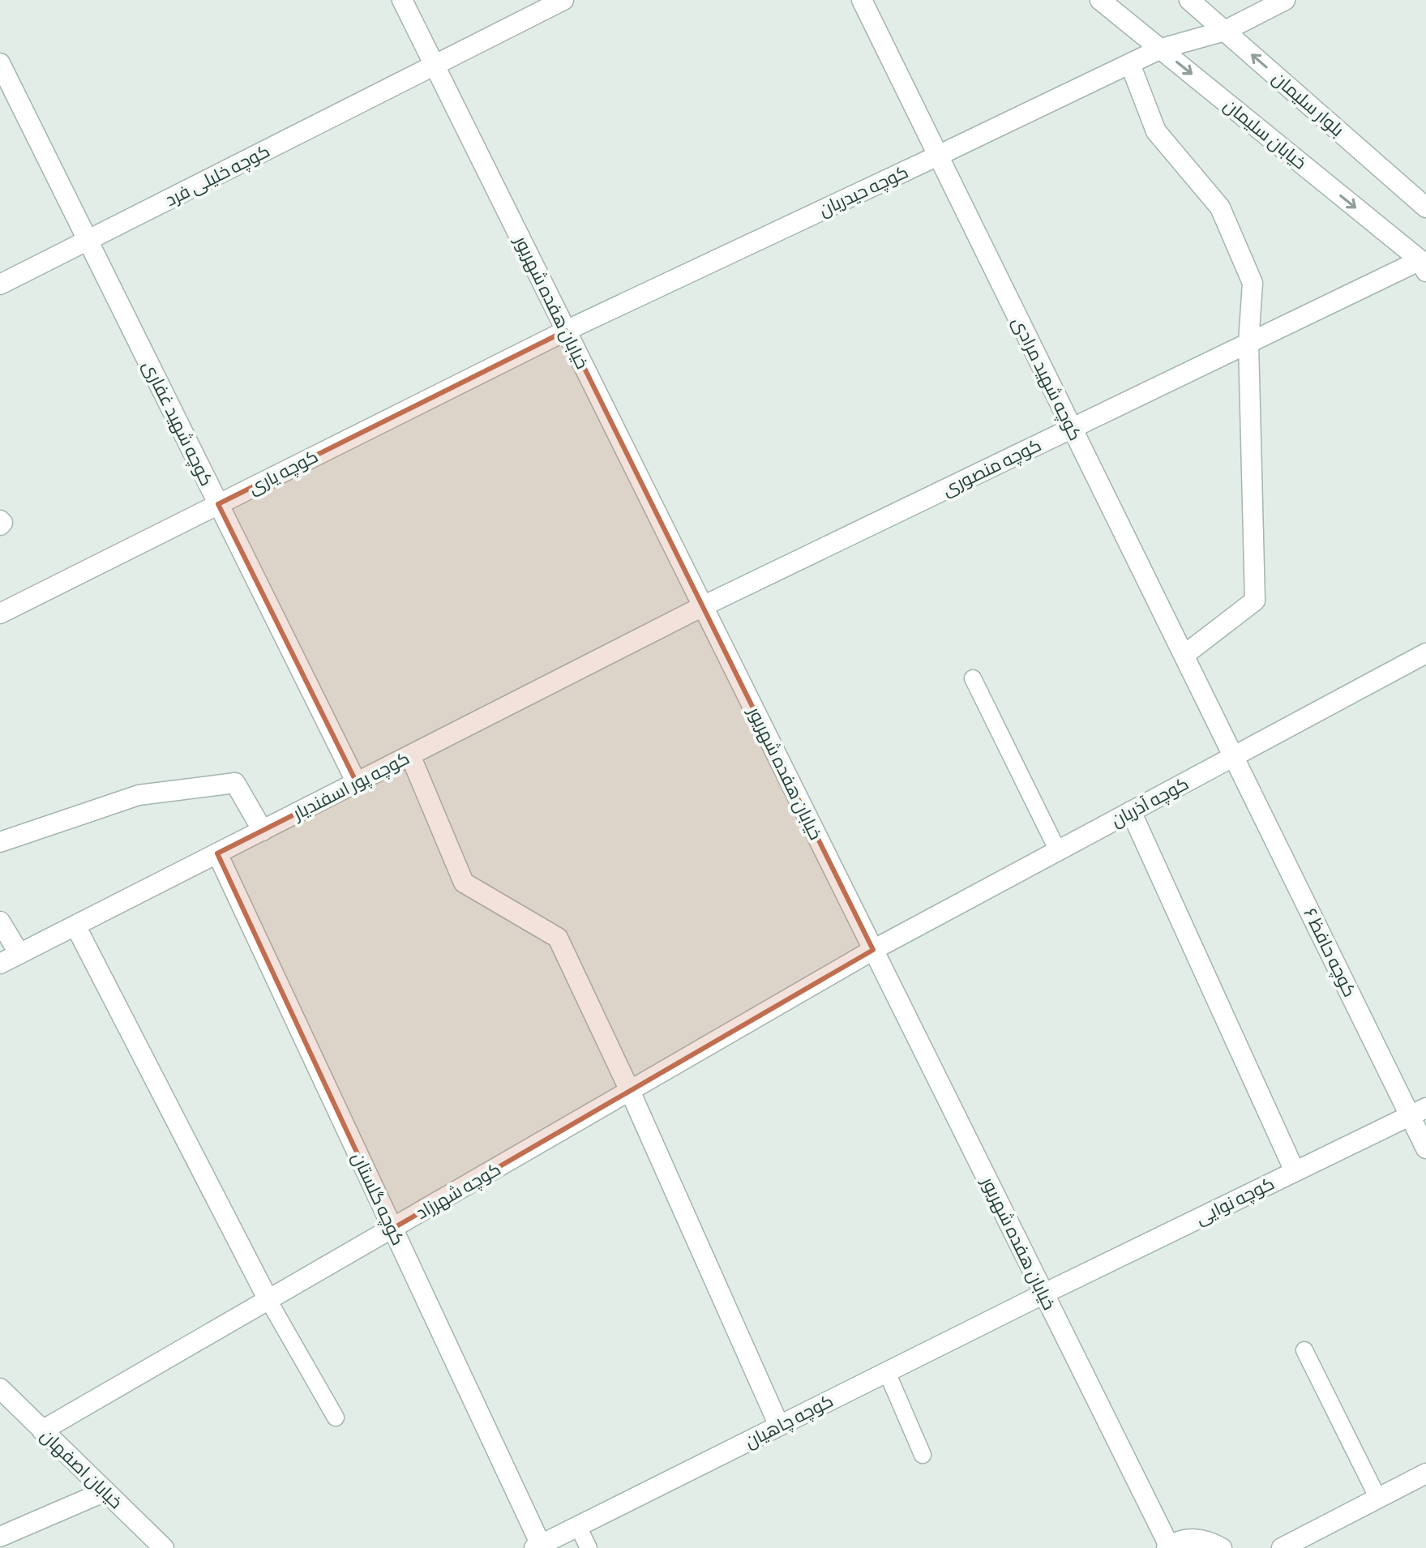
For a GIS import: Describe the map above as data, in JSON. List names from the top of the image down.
{
  "streets": {
    "street": [
      "بلوار سلیمان",
      "خیابان سلیمان",
      "کوچه خلیلی فرد",
      "کوچه حیدریان",
      "خیابان هفده شهریور",
      "کوچه شهید مرادی",
      "کوچه شهید غفاری",
      "کوچه منصوری",
      "کوچه یاری",
      "کوچه پور اسفندیار",
      "کوچه آذریان",
      "کوچه حافظ ۶",
      "کوچه شهرزاد",
      "کوچه گلستان",
      "کوچه نوایی",
      "کوچه چاهیان",
      "خیابان اصفهان"
    ]
  },
  "crossings": [
    ["بلوار سلیمان", "کوچه حیدریان"],
    ["خیابان سلیمان", "کوچه حیدریان"],
    ["خیابان سلیمان", "کوچه منصوری"],
    ["کوچه خلیلی فرد", "خیابان هفده شهریور"],
    ["کوچه خلیلی فرد", "کوچه شهید غفاری"],
    ["کوچه حیدریان", "خیابان هفده شهریور"],
    ["کوچه حیدریان", "کوچه شهید مرادی"],
    ["کوچه حیدریان", "کوچه یاری"],
    ["خیابان هفده شهریور", "کوچه منصوری"],
    ["خیابان هفده شهریور", "کوچه یاری"],
    ["خیابان هفده شهریور", "کوچه پور اسفندیار"],
    ["خیابان هفده شهریور", "کوچه آذریان"],
    ["خیابان هفده شهریور", "کوچه شهرزاد"],
    ["خیابان هفده شهریور", "کوچه نوایی"],
    ["خیابان هفده شهریور", "کوچه چاهیان"],
    ["کوچه شهید مرادی", "کوچه منصوری"],
    ["کوچه شهید مرادی", "کوچه آذریان"],
    ["کوچه شهید مرادی", "کوچه حافظ ۶"],
    ["کوچه شهید غفاری", "کوچه یاری"],
    ["کوچه شهید غفاری", "کوچه پور اسفندیار"],
    ["کوچه منصوری", "کوچه پور اسفندیار"],
    ["کوچه پور اسفندیار", "کوچه گلستان"],
    ["کوچه آذریان", "کوچه حافظ ۶"],
    ["کوچه آذریان", "کوچه شهرزاد"],
    ["کوچه حافظ ۶", "کوچه نوایی"],
    ["کوچه شهرزاد", "کوچه گلستان"],
    ["کوچه شهرزاد", "خیابان اصفهان"],
    ["کوچه گلستان", "کوچه چاهیان"],
    ["کوچه نوایی", "کوچه چاهیان"]
  ],
  "one_way": ["بلوار سلیمان", "خیابان سلیمان"]
}
